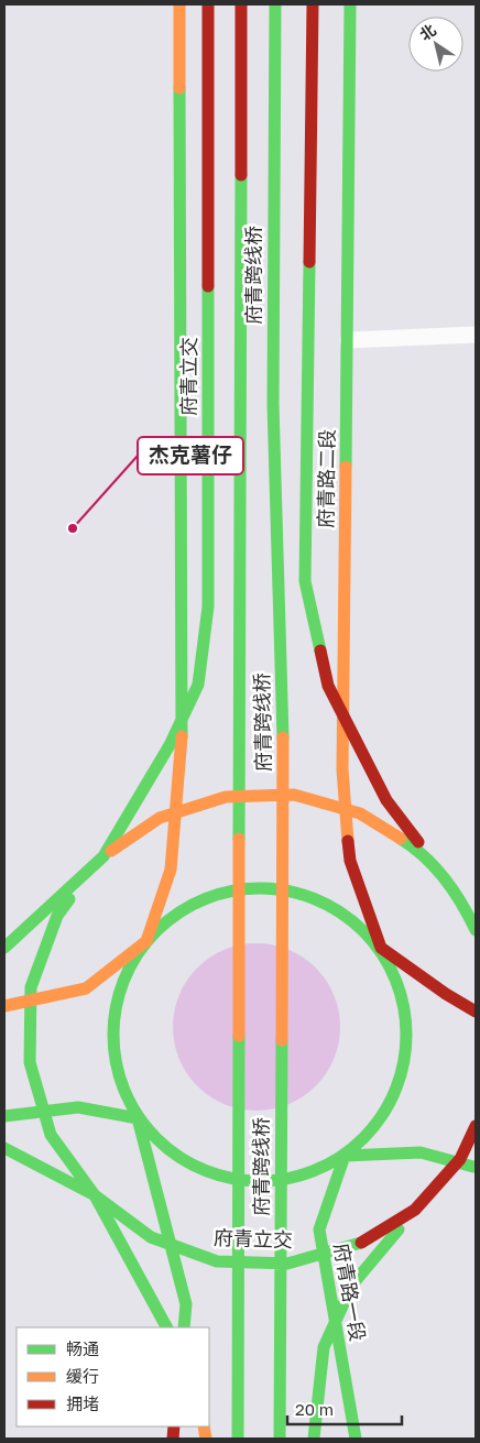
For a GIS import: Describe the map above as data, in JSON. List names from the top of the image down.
{
  "streets": {
    "main road": [
      "府青跨线桥",
      "府青立交",
      "府青路二段",
      "府青路一段"
    ]
  },
  "places": ["杰克薯仔"],
  "legend": ["畅通", "缓行", "拥堵"],
  "scale_bar": "20 m",
  "north": "top left"
}
